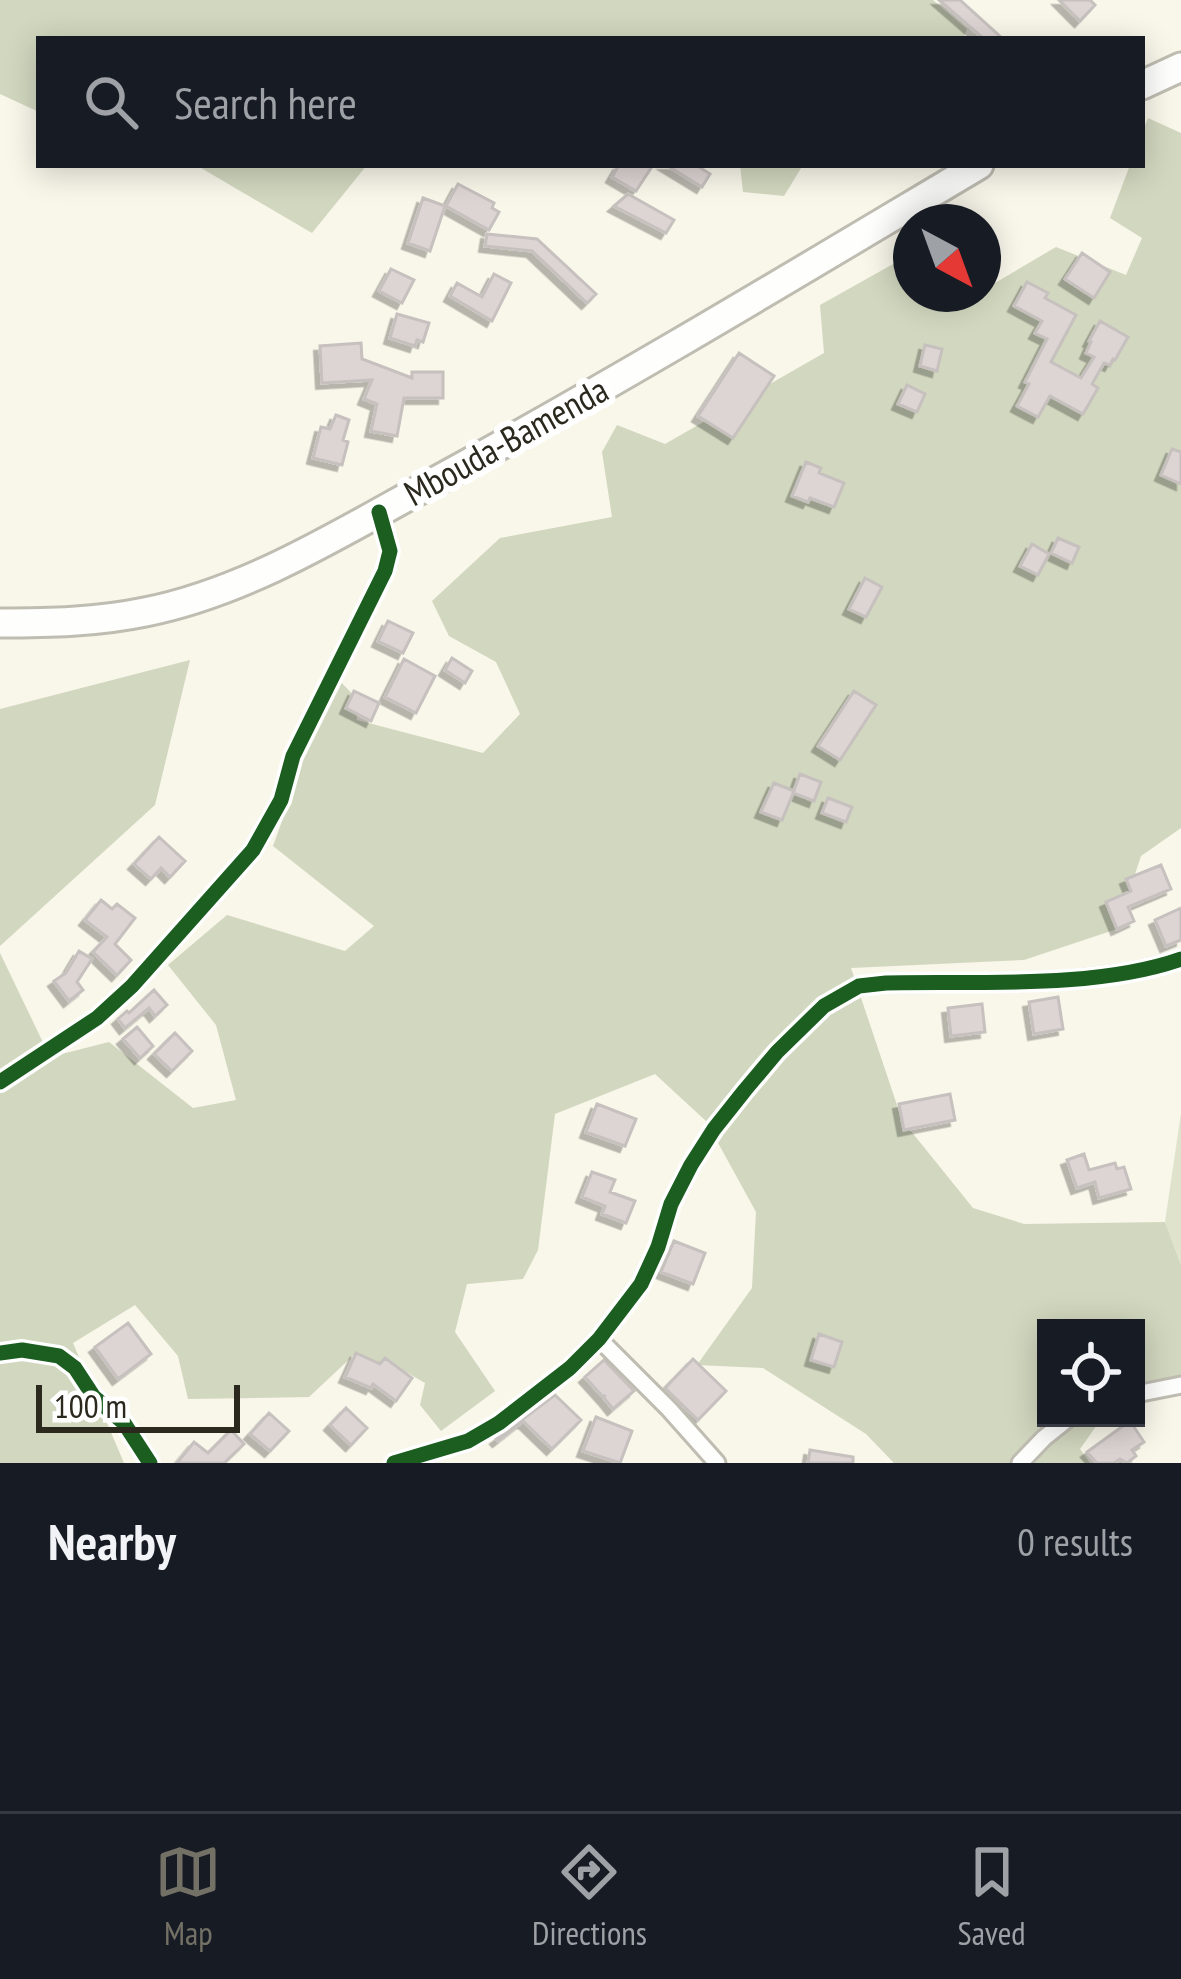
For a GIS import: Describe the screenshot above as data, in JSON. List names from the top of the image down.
{
  "streets": {
    "highway": ["Mbouda-Bamenda"]
  },
  "scale_bar": "100 m",
  "north": "bottom right",
  "page": {
    "search": "Search here",
    "scale": "100 m",
    "heading": ["Nearby", "0 results"],
    "nav": ["Map", "Directions", "Saved"]
  }
}
